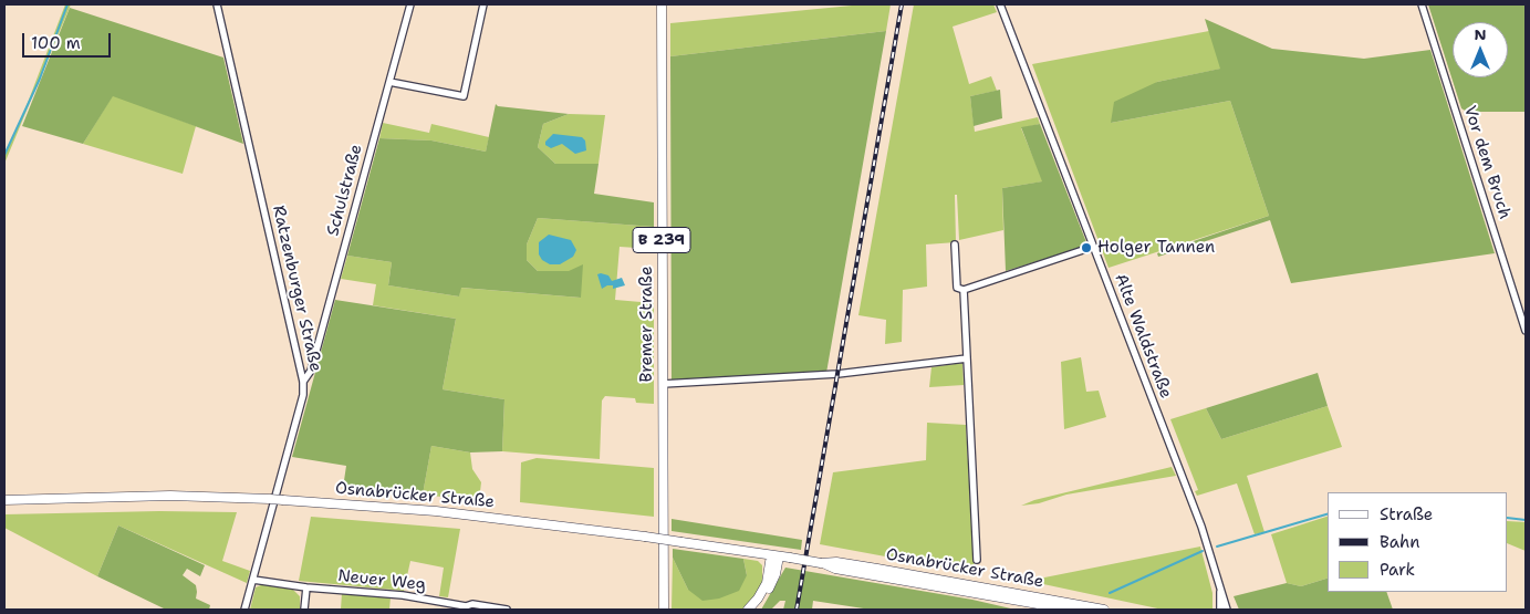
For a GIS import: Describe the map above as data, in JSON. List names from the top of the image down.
{
  "streets": {
    "main road": ["B 239", "Bremer Straße", "Osnabrücker Straße"],
    "street": [
      "Vor dem Bruch",
      "Schulstraße",
      "Ratzenburger Straße",
      "Alte Waldstraße",
      "Neuer Weg"
    ]
  },
  "crossings": [
    ["Schulstraße", "Ratzenburger Straße"],
    ["Ratzenburger Straße", "Neuer Weg"]
  ],
  "places": ["Holger Tannen"],
  "legend": ["Straße", "Bahn", "Park"],
  "scale_bar": "100 m",
  "north": "top"
}
